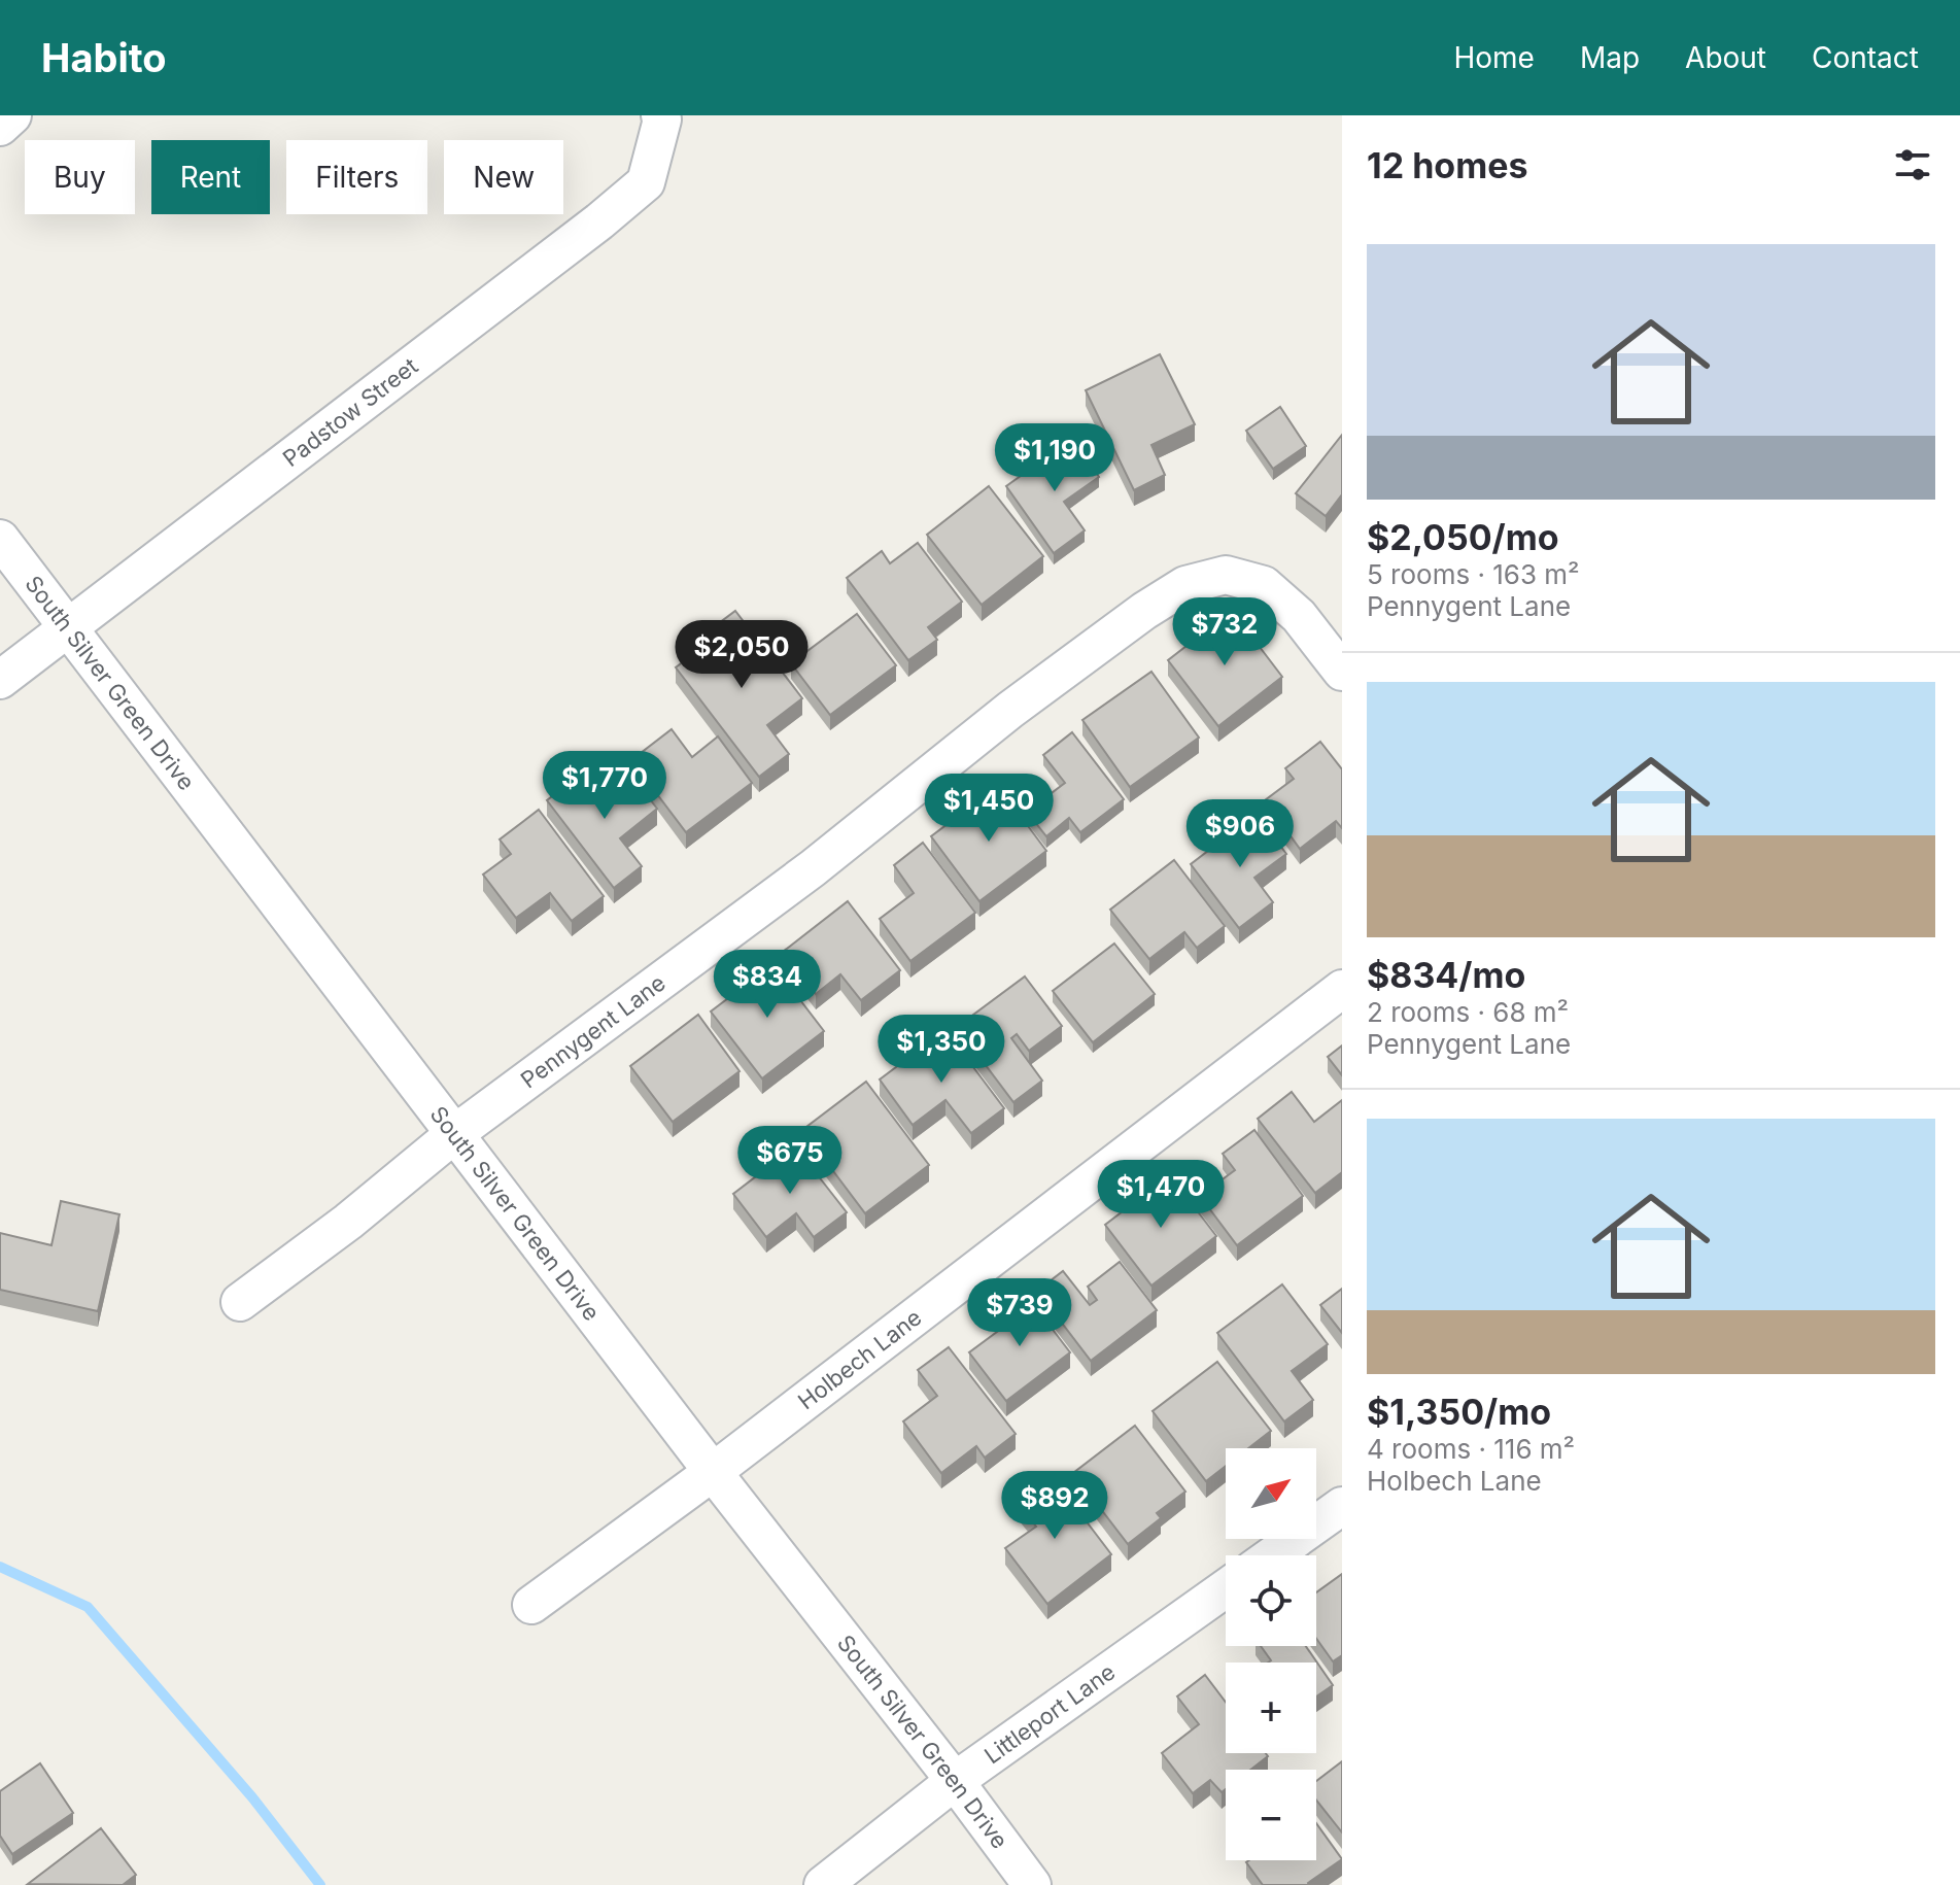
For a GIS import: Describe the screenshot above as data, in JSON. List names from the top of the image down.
{
  "streets": {
    "street": [
      "Padstow Street",
      "South Silver Green Drive",
      "Pennygent Lane",
      "Holbech Lane",
      "Littleport Lane"
    ]
  },
  "crossings": [
    ["Padstow Street", "South Silver Green Drive"],
    ["South Silver Green Drive", "Pennygent Lane"],
    ["South Silver Green Drive", "Holbech Lane"],
    ["South Silver Green Drive", "Littleport Lane"]
  ],
  "north": "top right",
  "page": {
    "header": "Habito",
    "nav": [
      "Home",
      "Map",
      "About",
      "Contact"
    ],
    "heading": "12 homes",
    "chip": [
      "Buy",
      "Rent",
      "Filters",
      "New"
    ],
    "list": [
      {
        "name": "$2,050/mo",
        "note": "5 rooms · 163 m² · Pennygent Lane"
      },
      {
        "name": "$834/mo",
        "note": "2 rooms · 68 m² · Pennygent Lane"
      },
      {
        "name": "$1,350/mo",
        "note": "4 rooms · 116 m² · Holbech Lane"
      }
    ],
    "price": [
      "$1,190",
      "$732",
      "$2,050",
      "$1,770",
      "$1,450",
      "$906",
      "$834",
      "$1,350",
      "$675",
      "$1,470",
      "$739",
      "$892"
    ],
    "map_buttons": ["+", "−"]
  }
}
